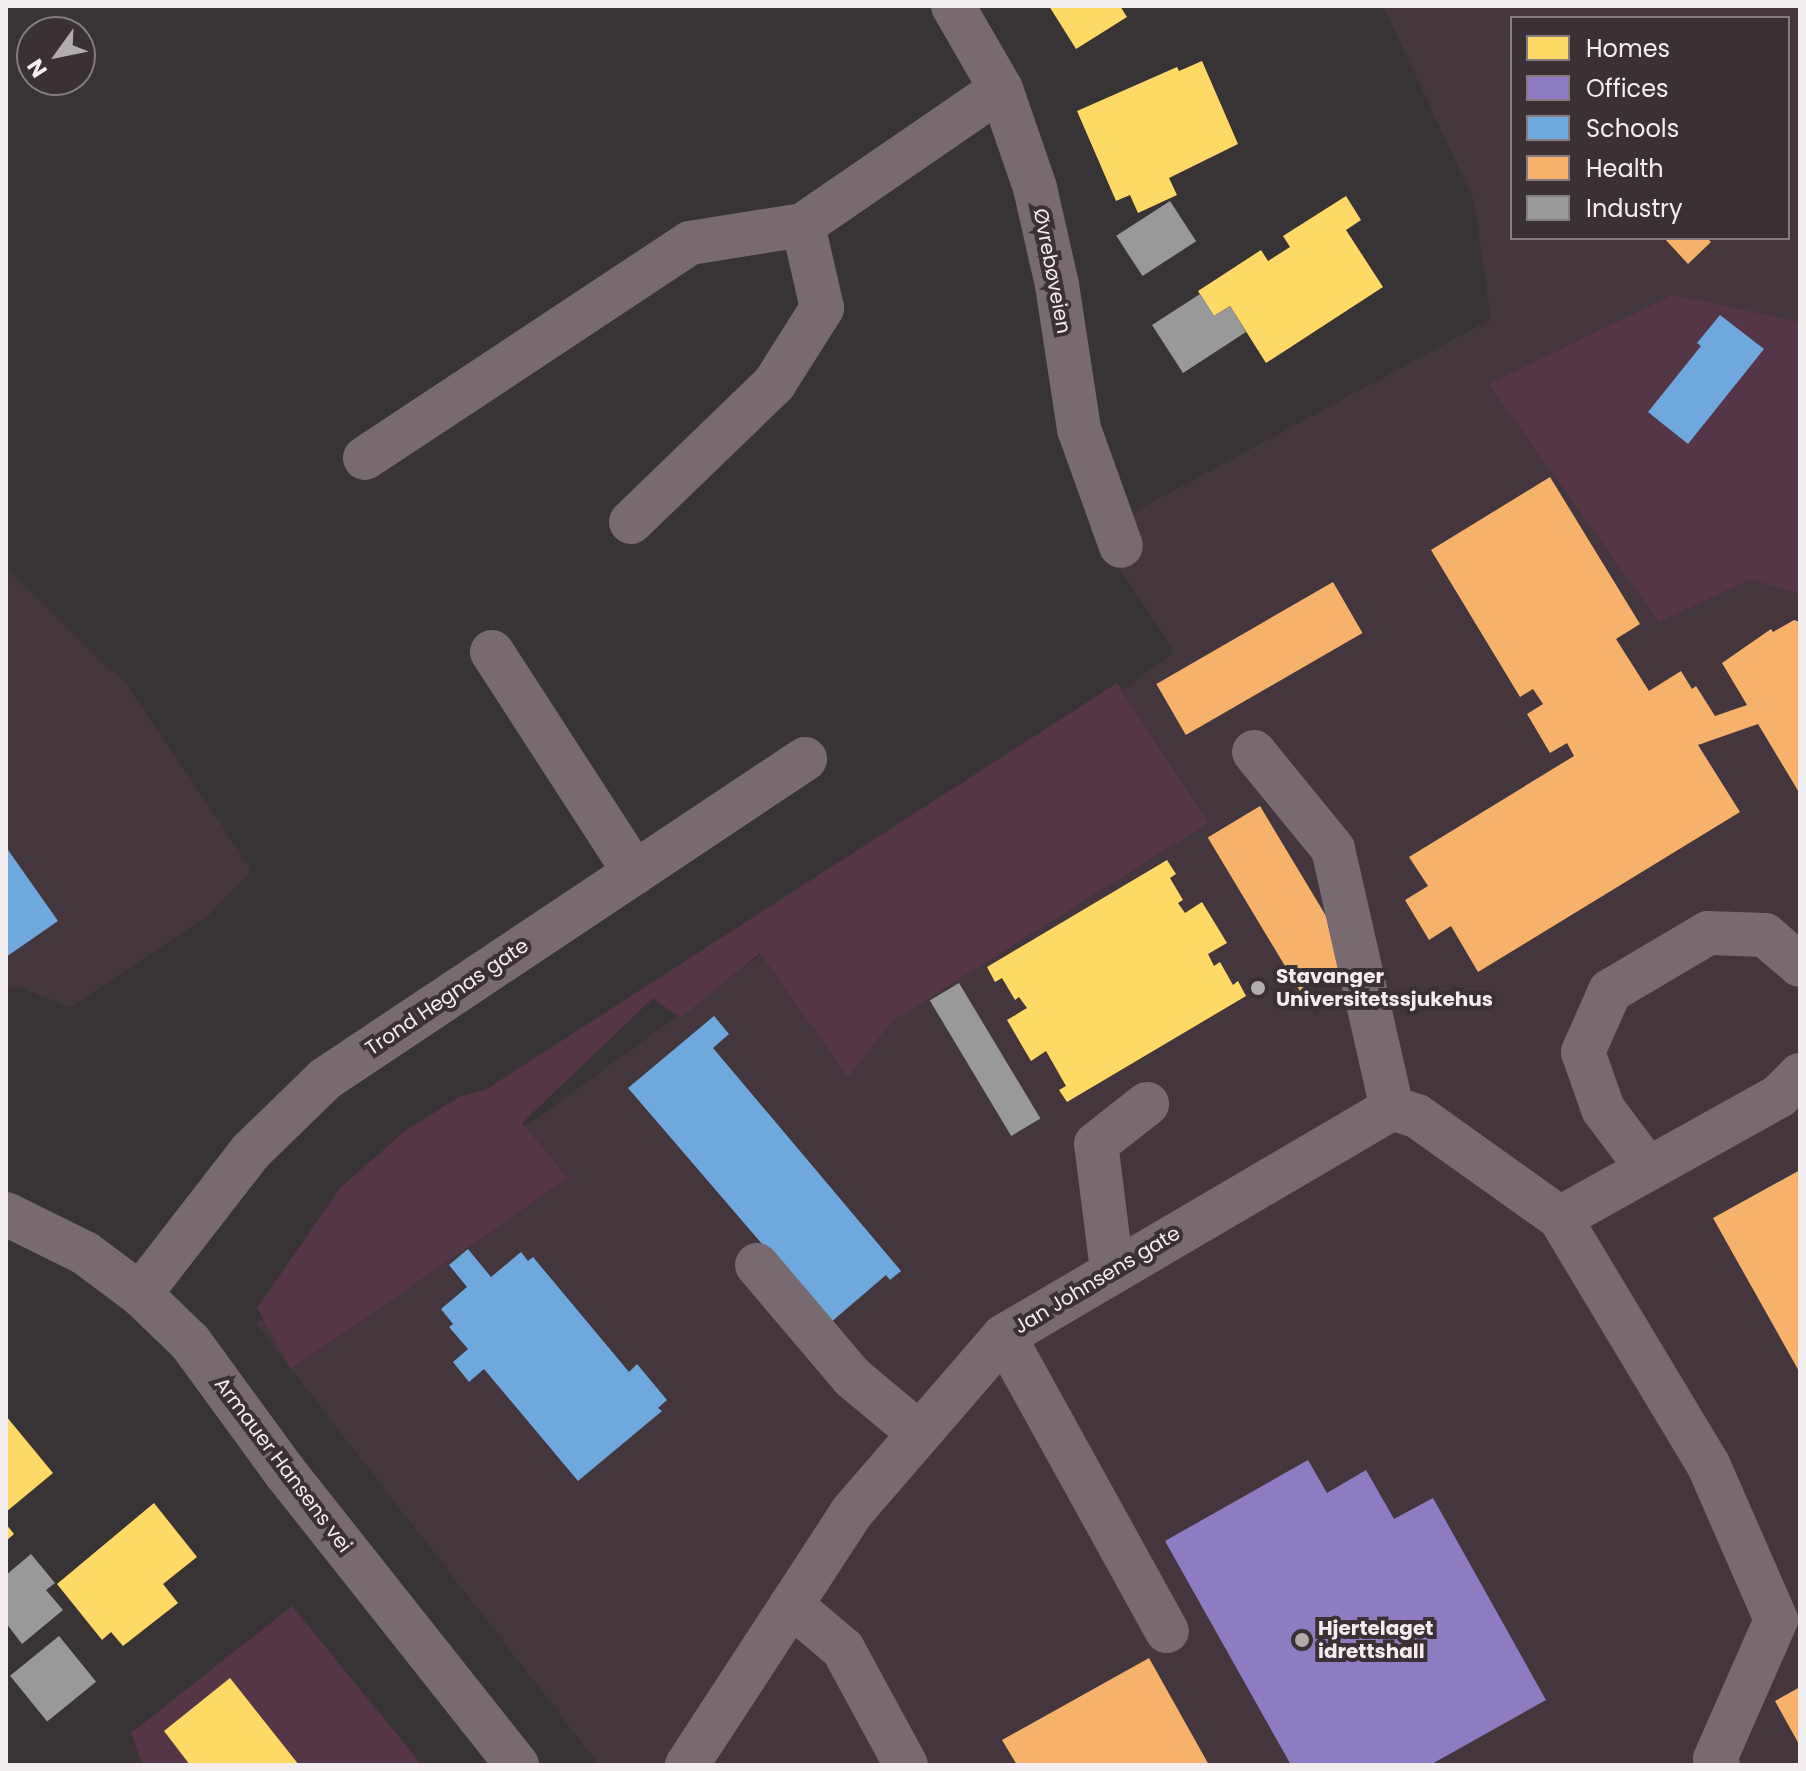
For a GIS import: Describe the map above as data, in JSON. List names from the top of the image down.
{
  "streets": {
    "street": [
      "Øvrebøveien",
      "Trond Hegnas gate",
      "Jan Johnsens gate",
      "Armauer Hansens vei"
    ]
  },
  "crossings": [
    ["Trond Hegnas gate", "Armauer Hansens vei"]
  ],
  "places": ["Stavanger Universitetssjukehus", "Hjertelaget idrettshall"],
  "legend": [
    "Homes",
    "Offices",
    "Schools",
    "Health",
    "Industry"
  ],
  "north": "bottom left"
}
